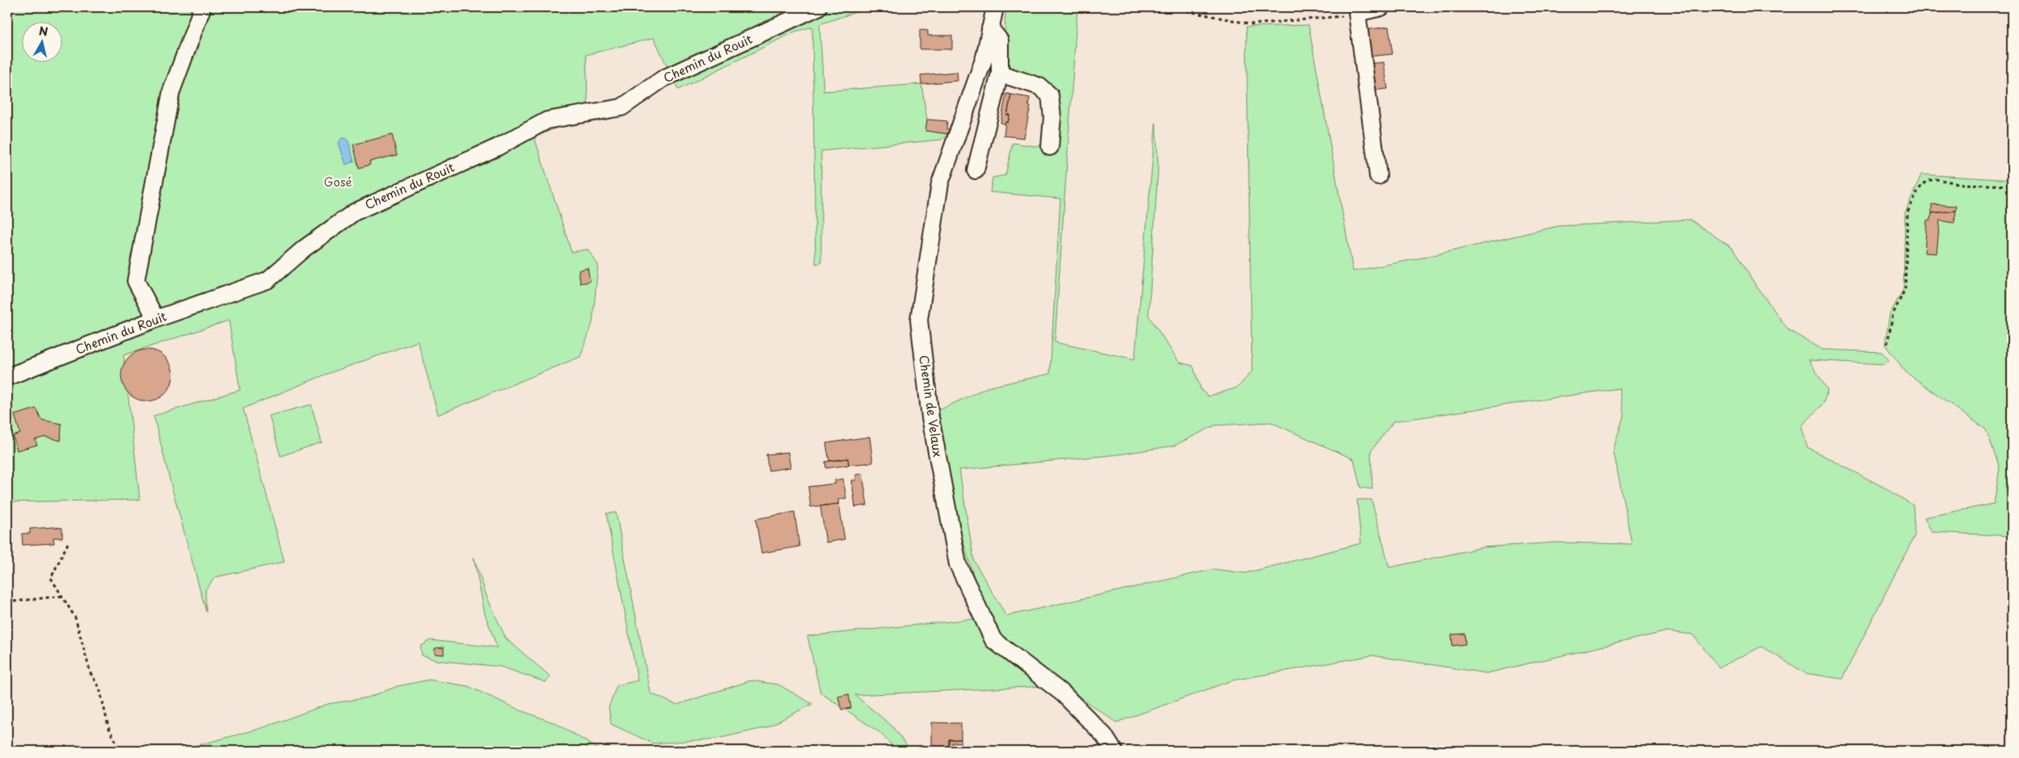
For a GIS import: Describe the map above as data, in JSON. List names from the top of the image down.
{
  "streets": {
    "street": ["Chemin du Rouit", "Chemin de Velaux"]
  },
  "parks": ["Gosé"],
  "north": "top"
}
